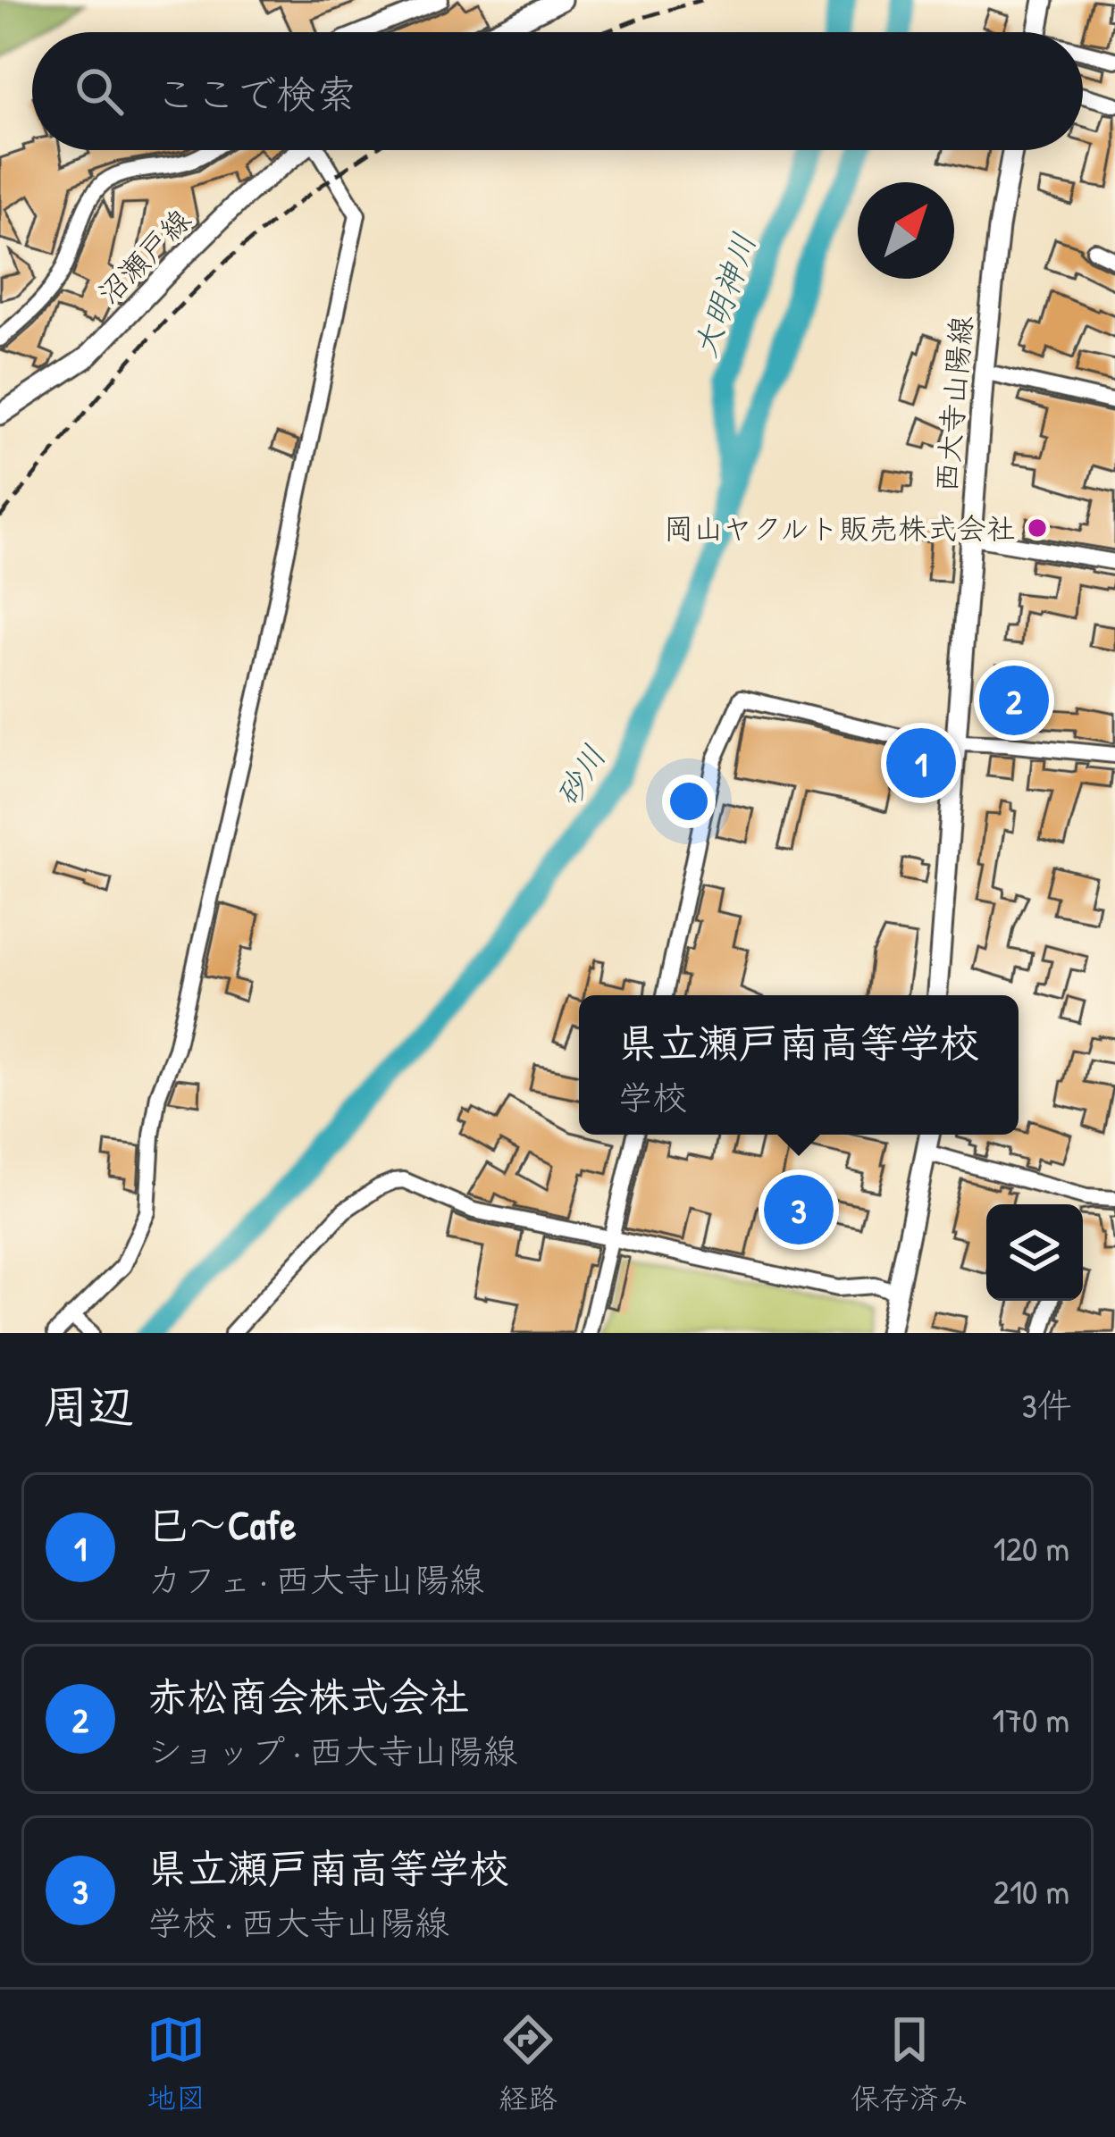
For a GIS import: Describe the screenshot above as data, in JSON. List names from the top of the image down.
{
  "streets": {
    "main road": ["沼瀬戸線", "西大寺山陽線"]
  },
  "water": ["大明神川", "砂川"],
  "places": ["岡山ヤクルト販売株式会社"],
  "north": "top right",
  "page": {
    "search": "ここで検索",
    "pins": ["2", "1", "3"],
    "popup": ["県立瀬戸南高等学校", "学校"],
    "heading": ["周辺", "3件"],
    "list": [
      {
        "mark": "1",
        "name": "巳～Cafe",
        "note": "カフェ · 西大寺山陽線",
        "value": "120 m"
      },
      {
        "mark": "2",
        "name": "赤松商会株式会社",
        "note": "ショップ · 西大寺山陽線",
        "value": "170 m"
      },
      {
        "mark": "3",
        "name": "県立瀬戸南高等学校",
        "note": "学校 · 西大寺山陽線",
        "value": "210 m"
      }
    ],
    "nav": ["地図", "経路", "保存済み"]
  }
}
